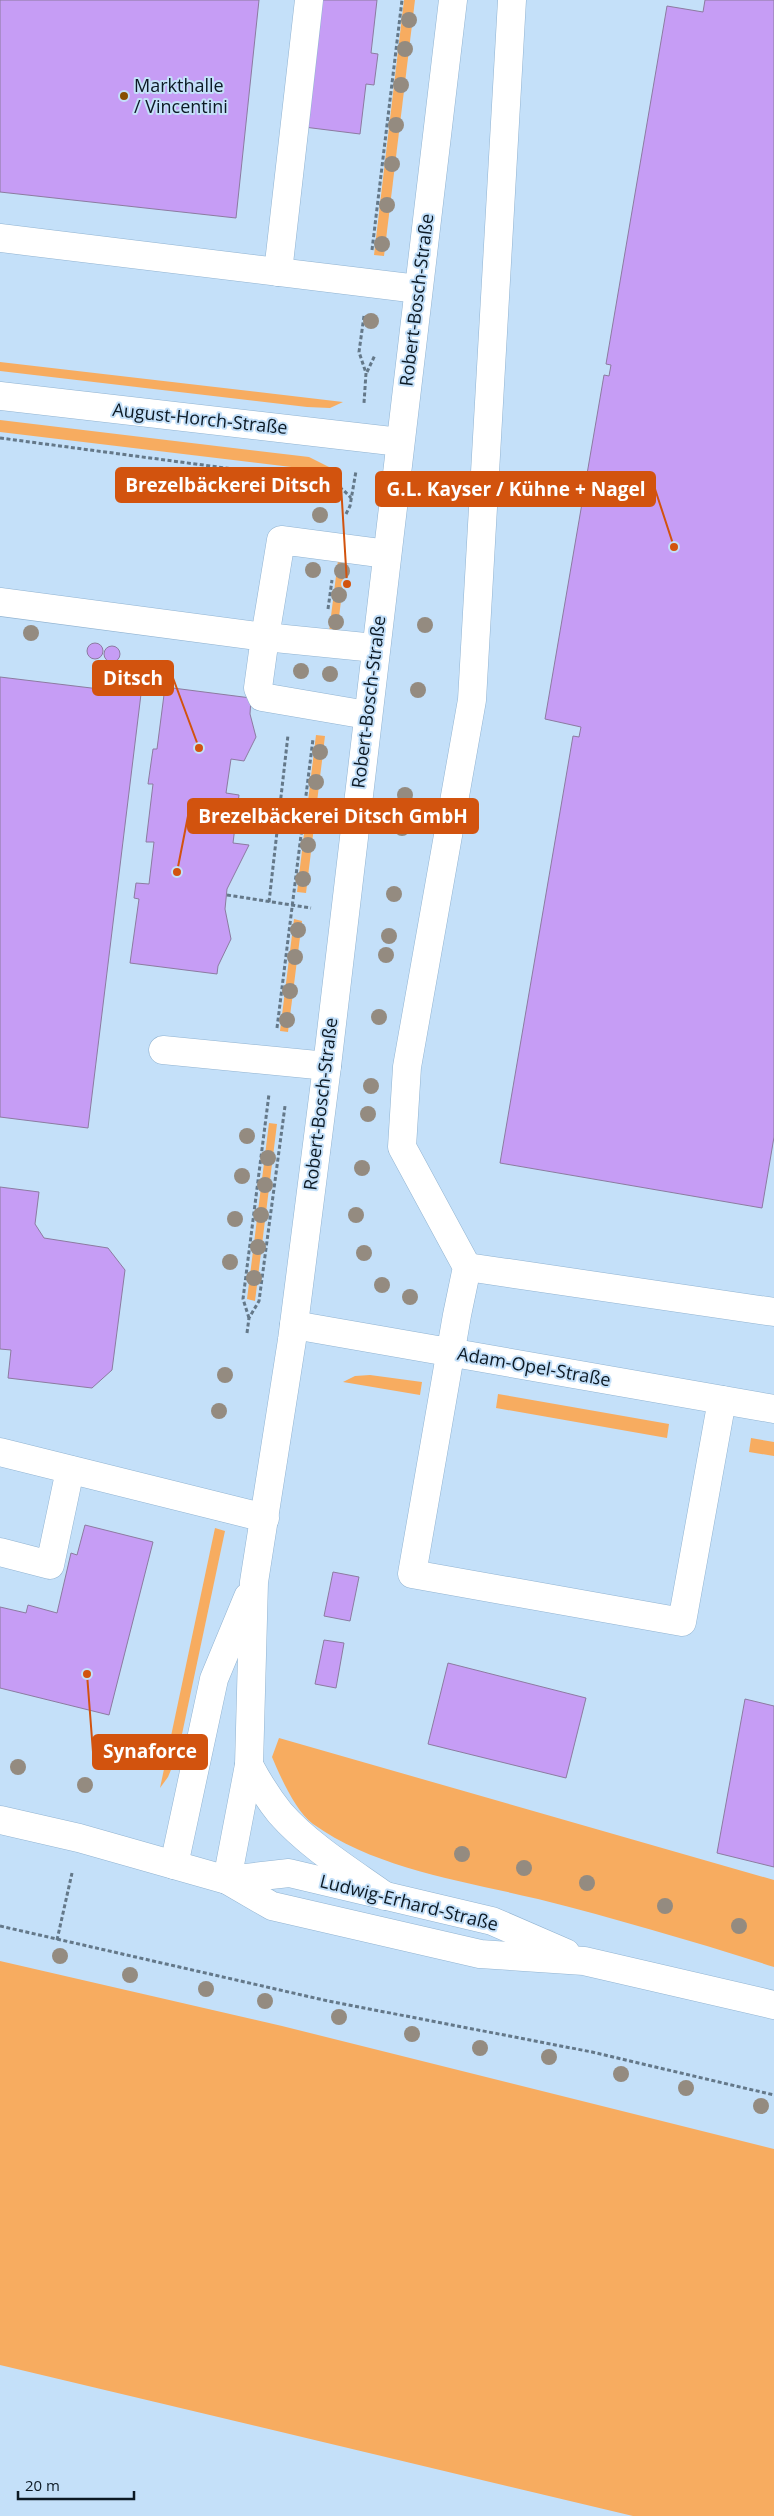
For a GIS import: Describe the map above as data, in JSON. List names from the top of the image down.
{
  "streets": {
    "street": [
      "Robert-Bosch-Straße",
      "August-Horch-Straße",
      "Adam-Opel-Straße",
      "Ludwig-Erhard-Straße"
    ]
  },
  "crossings": [
    ["Robert-Bosch-Straße", "August-Horch-Straße"],
    ["Robert-Bosch-Straße", "Adam-Opel-Straße"],
    ["Robert-Bosch-Straße", "Ludwig-Erhard-Straße"]
  ],
  "places": [
    "Markthalle / Vincentini",
    "G.L. Kayser / Kühne + Nagel",
    "Brezelbäckerei Ditsch",
    "Ditsch",
    "Brezelbäckerei Ditsch GmbH",
    "Synaforce"
  ],
  "scale_bar": "20 m"
}
